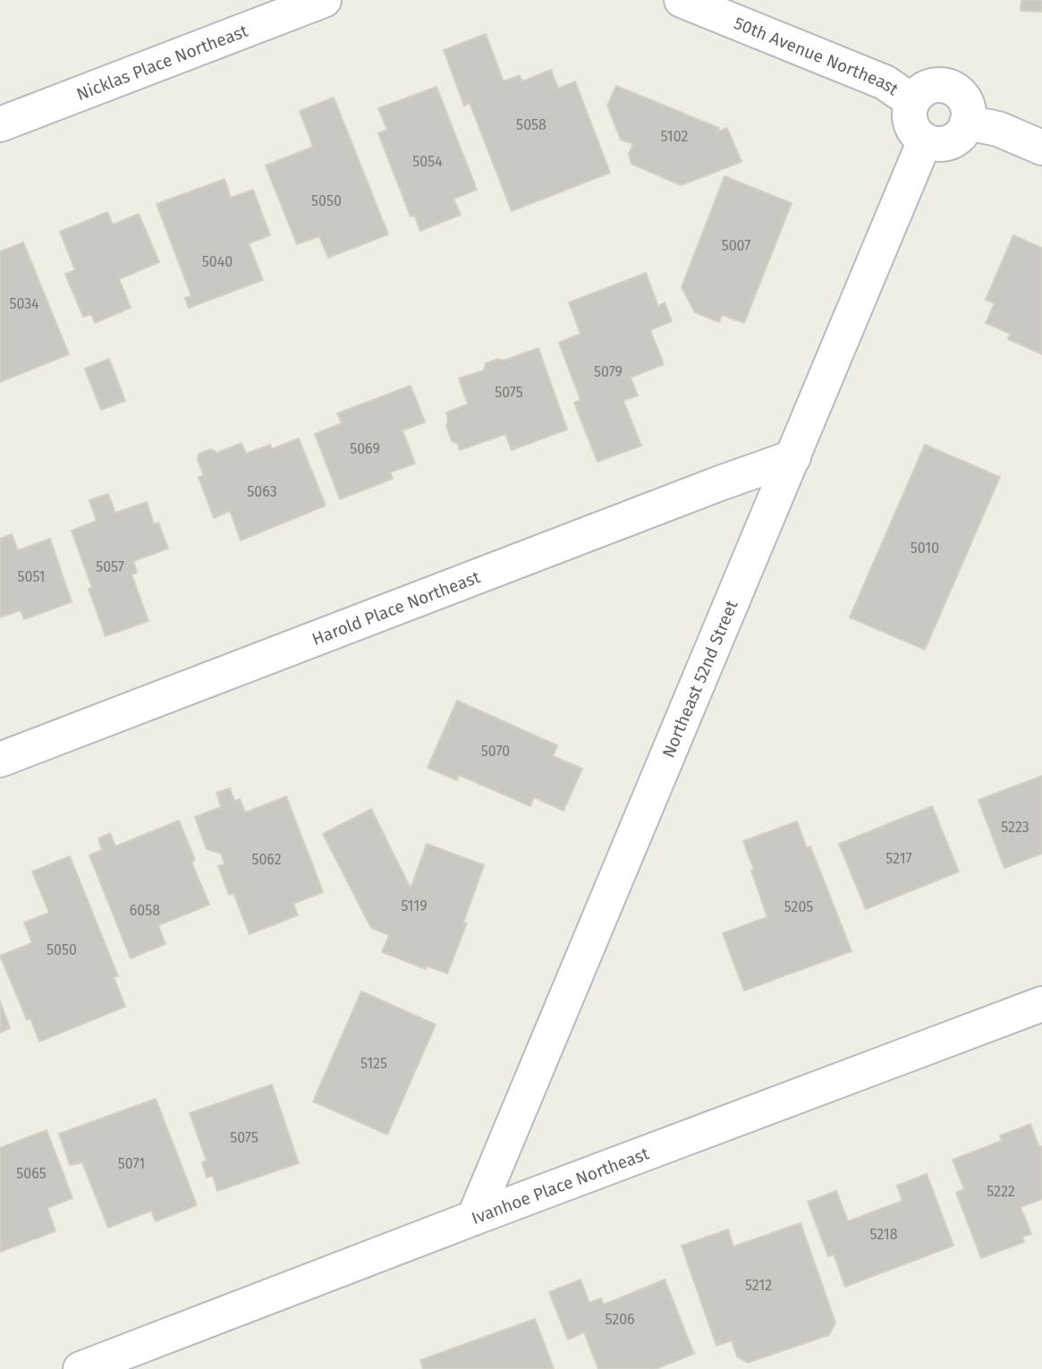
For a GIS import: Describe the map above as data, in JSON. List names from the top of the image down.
{
  "streets": {
    "street": [
      "50th Avenue Northeast",
      "Nicklas Place Northeast",
      "Harold Place Northeast",
      "Northeast 52nd Street",
      "Ivanhoe Place Northeast"
    ]
  },
  "crossings": [
    ["50th Avenue Northeast", "Northeast 52nd Street"],
    ["Harold Place Northeast", "Northeast 52nd Street"],
    ["Northeast 52nd Street", "Ivanhoe Place Northeast"]
  ],
  "house_numbers": [
    "5058",
    "5102",
    "5054",
    "5050",
    "5007",
    "5040",
    "5034",
    "5079",
    "5075",
    "5069",
    "5063",
    "5010",
    "5057",
    "5051",
    "5070",
    "5223",
    "5217",
    "5062",
    "5119",
    "5205",
    "6058",
    "5050",
    "5125",
    "5075",
    "5071",
    "5065",
    "5222",
    "5218",
    "5212",
    "5206"
  ]
}
